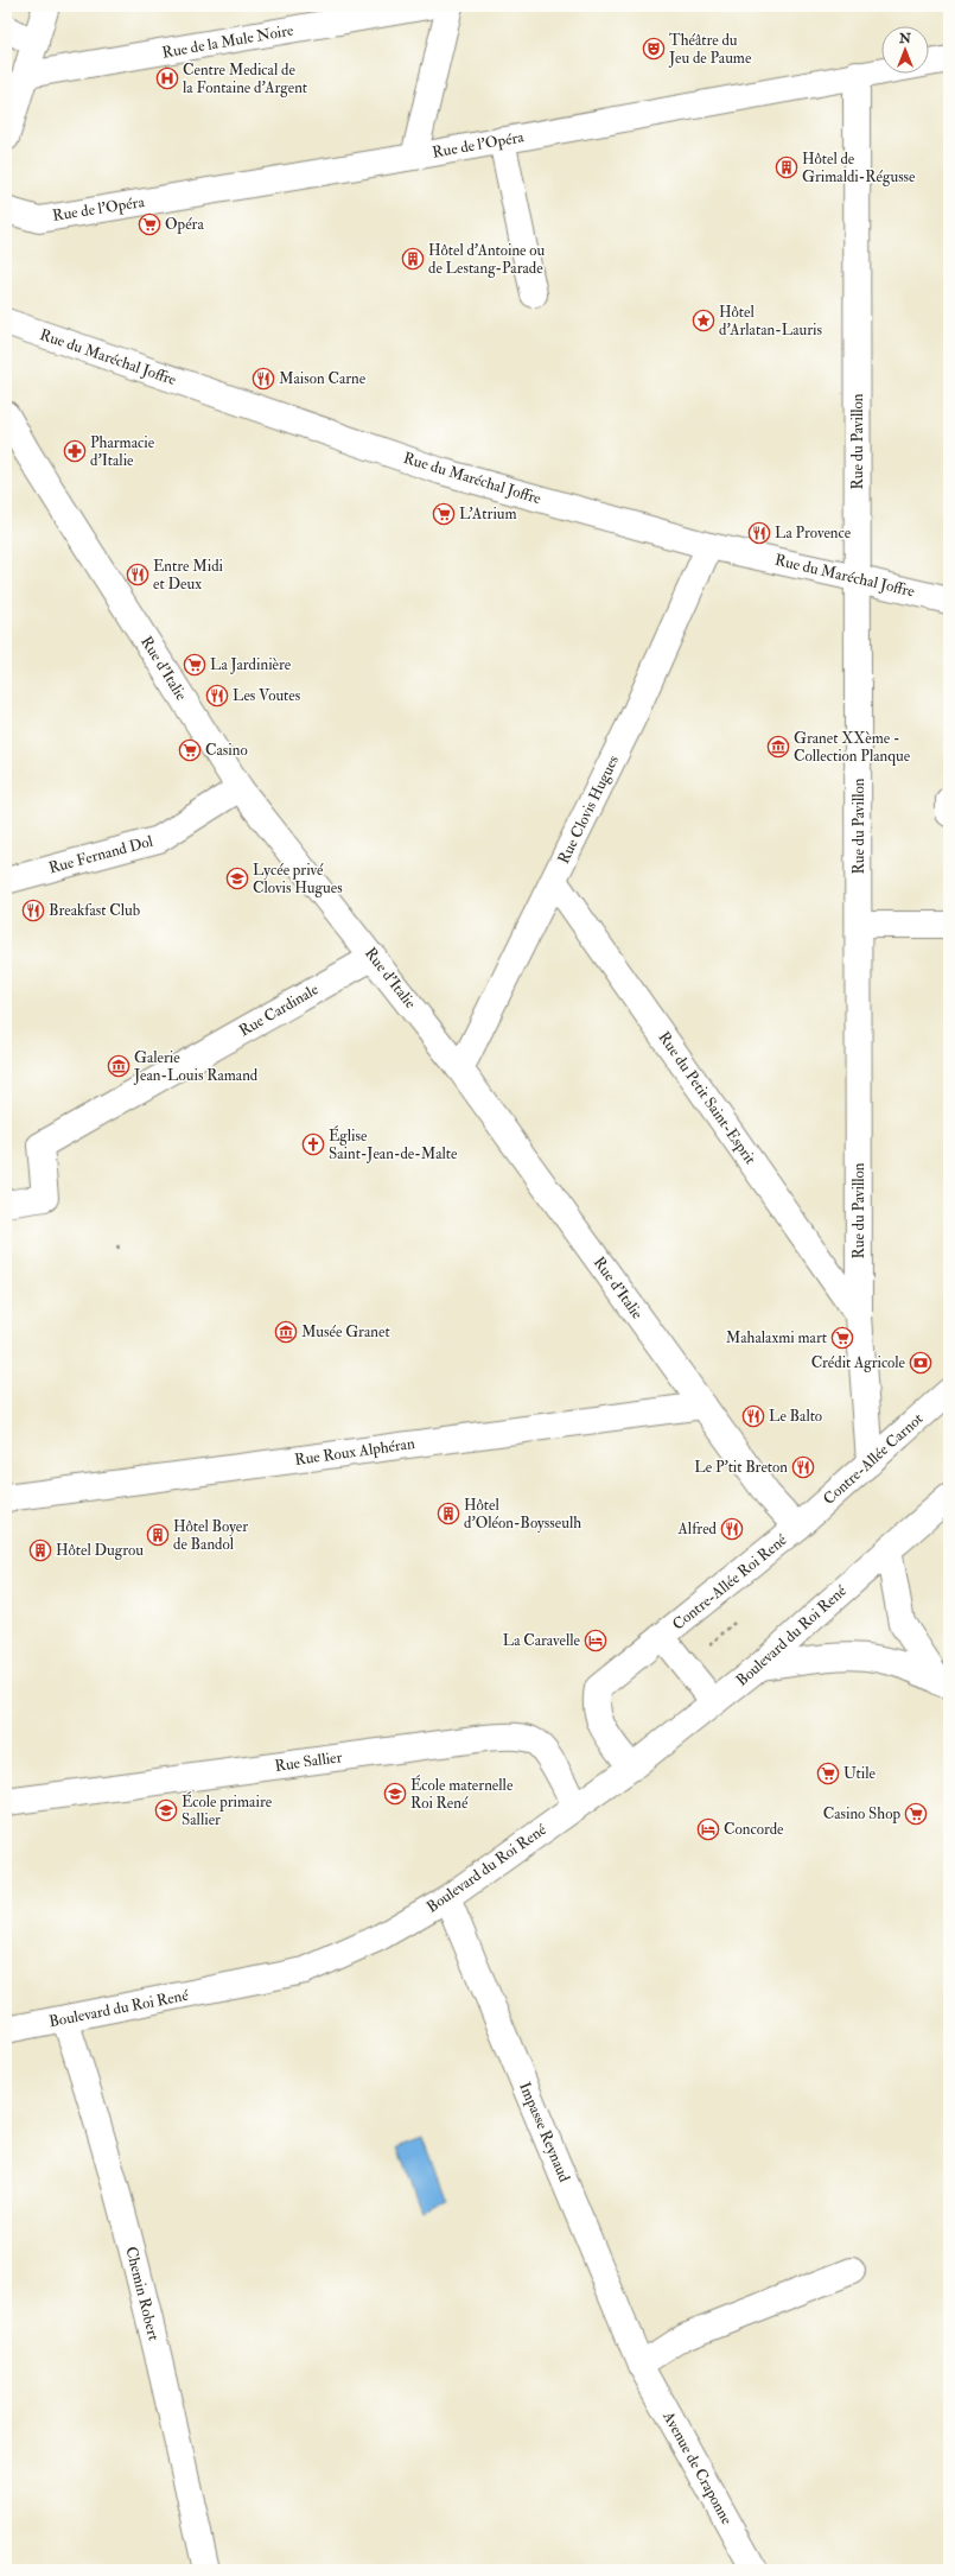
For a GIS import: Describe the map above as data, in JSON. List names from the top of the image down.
{
  "streets": {
    "street": [
      "Rue de la Mule Noire",
      "Rue de l'Opéra",
      "Rue du Maréchal Joffre",
      "Rue du Pavillon",
      "Rue d'Italie",
      "Rue Clovis Hugues",
      "Rue Fernand Dol",
      "Rue Cardinale",
      "Rue du Petit Saint-Esprit",
      "Rue Roux Alphéran",
      "Contre-Allée Carnot",
      "Contre-Allée Roi René",
      "Boulevard du Roi René",
      "Rue Sallier",
      "Impasse Reynaud",
      "Chemin Robert",
      "Avenue de Craponne"
    ]
  },
  "crossings": [
    ["Rue de l'Opéra", "Rue du Pavillon"],
    ["Rue du Maréchal Joffre", "Rue du Pavillon"],
    ["Rue du Maréchal Joffre", "Rue Clovis Hugues"],
    ["Rue du Pavillon", "Rue du Petit Saint-Esprit"],
    ["Rue du Pavillon", "Contre-Allée Carnot"],
    ["Rue d'Italie", "Rue Clovis Hugues"],
    ["Rue d'Italie", "Rue Fernand Dol"],
    ["Rue d'Italie", "Rue Cardinale"],
    ["Rue d'Italie", "Rue Roux Alphéran"],
    ["Rue d'Italie", "Contre-Allée Carnot"],
    ["Rue d'Italie", "Contre-Allée Roi René"],
    ["Rue Clovis Hugues", "Rue du Petit Saint-Esprit"],
    ["Contre-Allée Carnot", "Contre-Allée Roi René"],
    ["Contre-Allée Roi René", "Boulevard du Roi René"],
    ["Boulevard du Roi René", "Rue Sallier"],
    ["Boulevard du Roi René", "Impasse Reynaud"],
    ["Boulevard du Roi René", "Chemin Robert"],
    ["Impasse Reynaud", "Avenue de Craponne"]
  ],
  "places": {
    "theatre": ["Théâtre du Jeu de Paume"],
    "hospital": ["Centre Medical de la Fontaine d'Argent"],
    "building": [
      "Hôtel de Grimaldi-Régusse",
      "Hôtel d'Antoine ou de Lestang-Parade",
      "Hôtel d'Oléon-Boysseulh",
      "Hôtel Boyer de Bandol",
      "Hôtel Dugrou"
    ],
    "supermarket": [
      "Opéra",
      "L'Atrium",
      "La Jardinière",
      "Casino",
      "Mahalaxmi mart",
      "Utile",
      "Casino Shop"
    ],
    "place": ["Hôtel d'Arlatan-Lauris"],
    "restaurant": [
      "Maison Carne",
      "La Provence",
      "Entre Midi et Deux",
      "Les Voutes",
      "Breakfast Club",
      "Le Balto",
      "Le P'tit Breton",
      "Alfred"
    ],
    "pharmacy": ["Pharmacie d'Italie"],
    "museum": ["Granet XXème - Collection Planque", "Galerie Jean-Louis Ramand", "Musée Granet"],
    "school or university": ["Lycée privé Clovis Hugues", "École maternelle Roi René", "École primaire Sallier"],
    "church": ["Église Saint-Jean-de-Malte"],
    "bank": ["Crédit Agricole"],
    "hotel": ["La Caravelle", "Concorde"]
  },
  "north": "top"
}
